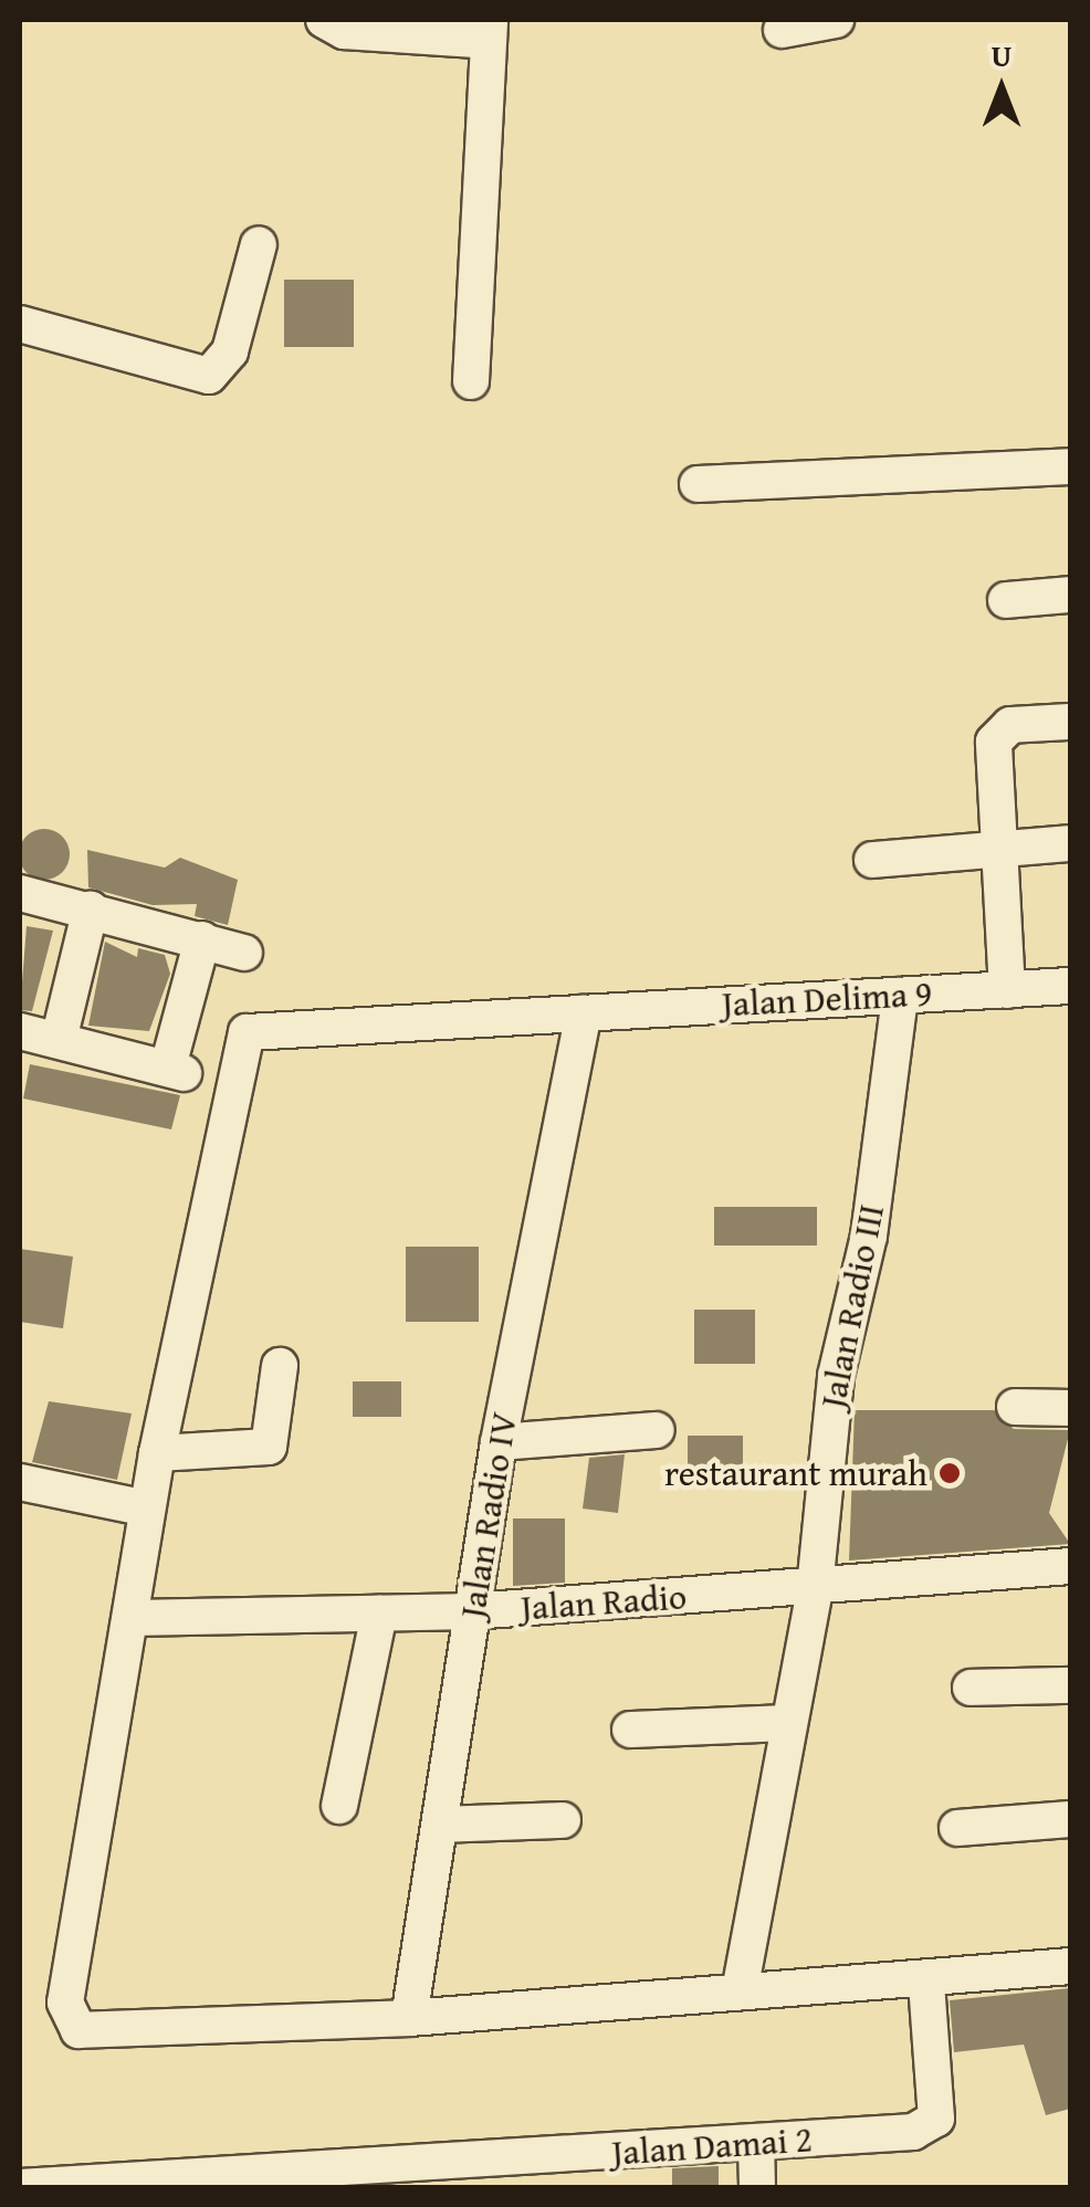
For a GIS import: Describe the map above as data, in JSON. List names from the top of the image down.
{
  "streets": {
    "street": [
      "Jalan Delima 9",
      "Jalan Radio III",
      "Jalan Radio IV",
      "Jalan Radio",
      "Jalan Damai 2"
    ]
  },
  "crossings": [
    ["Jalan Delima 9", "Jalan Radio III"],
    ["Jalan Delima 9", "Jalan Radio IV"],
    ["Jalan Radio III", "Jalan Radio"],
    ["Jalan Radio IV", "Jalan Radio"]
  ],
  "places": ["restaurant murah"],
  "north": "top"
}
